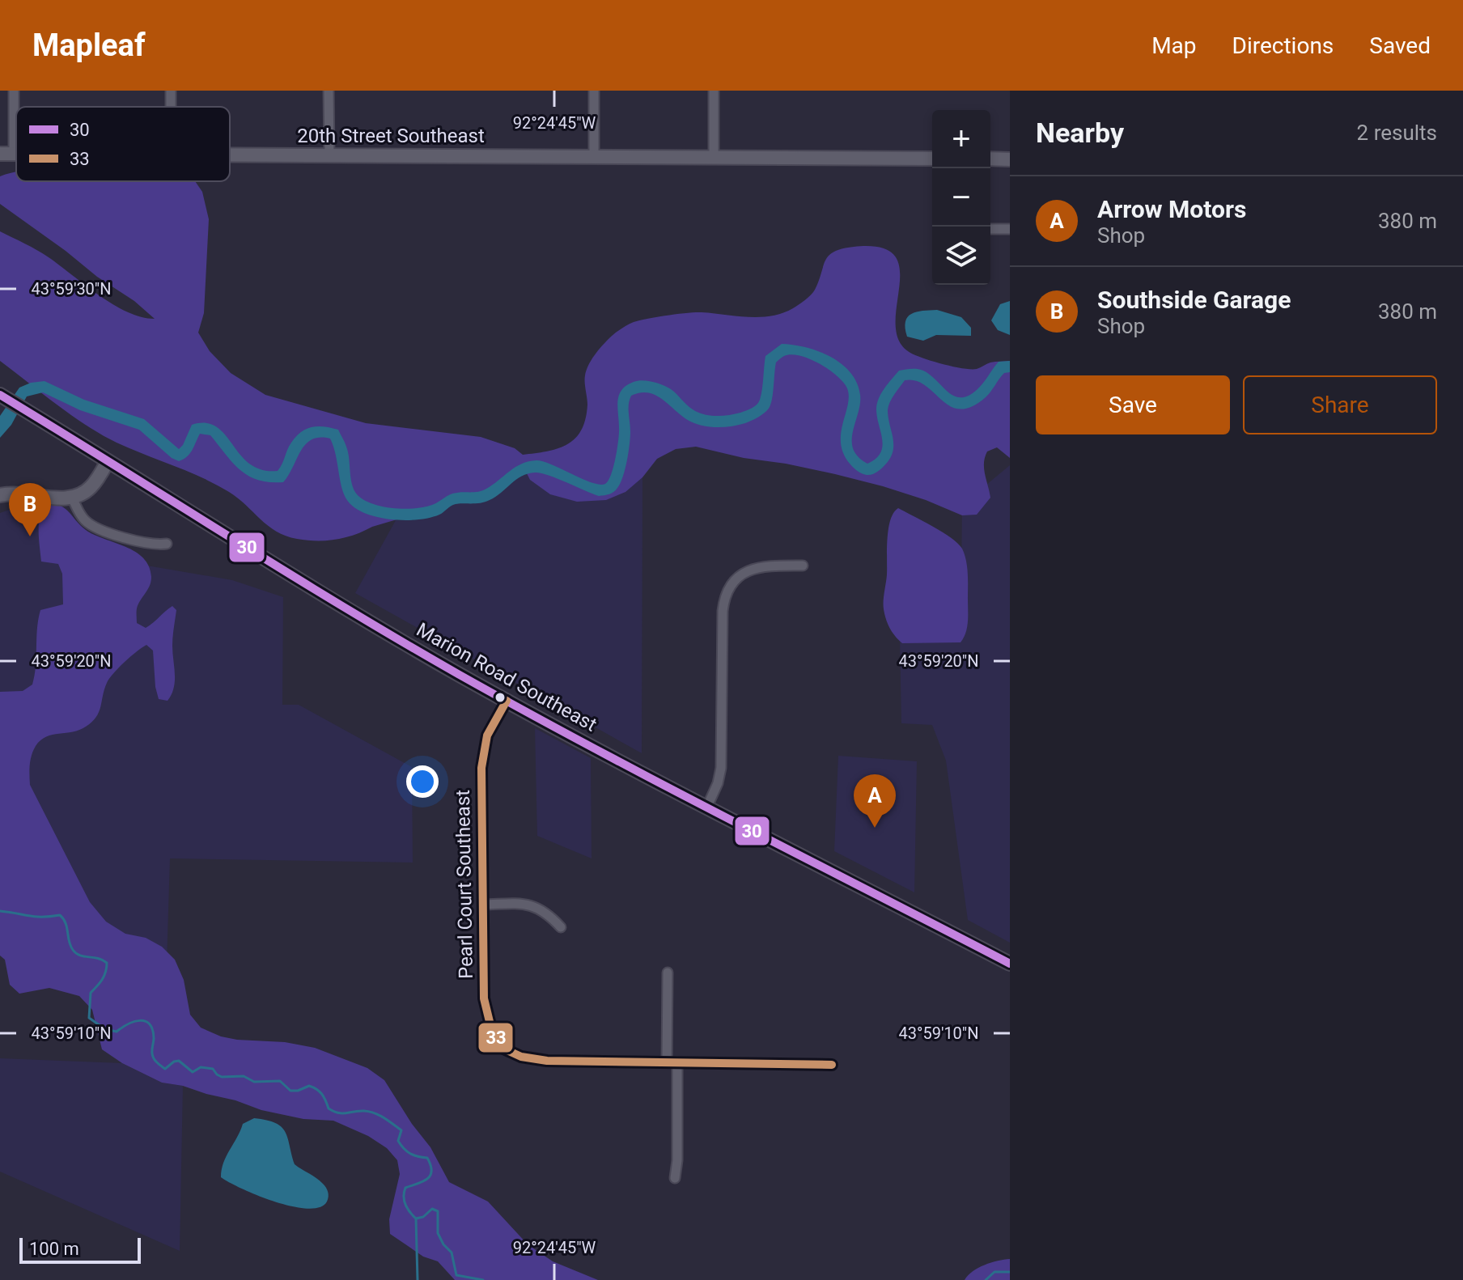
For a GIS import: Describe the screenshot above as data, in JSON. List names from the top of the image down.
{
  "streets": {
    "main road": ["20th Street Southeast", "Marion Road Southeast"],
    "street": ["Pearl Court Southeast"]
  },
  "crossings": [
    ["Marion Road Southeast", "Pearl Court Southeast"]
  ],
  "lines": ["transit line 30", "transit line 33"],
  "legend": ["30", "33"],
  "scale_bar": "100 m",
  "page": {
    "header": "Mapleaf",
    "nav": ["Map", "Directions", "Saved"],
    "heading": ["Nearby", "2 results"],
    "map_buttons": ["+", "−"],
    "list": [
      {
        "mark": "A",
        "name": "Arrow Motors",
        "note": "Shop",
        "value": "380 m"
      },
      {
        "mark": "B",
        "name": "Southside Garage",
        "note": "Shop",
        "value": "380 m"
      }
    ],
    "buttons": ["Save", "Share"],
    "pins": ["B", "A"],
    "scale": "100 m"
  },
  "coordinates": [
    "92°24'45\"W",
    "43°59'30\"N",
    "43°59'20\"N",
    "43°59'10\"N"
  ]
}
